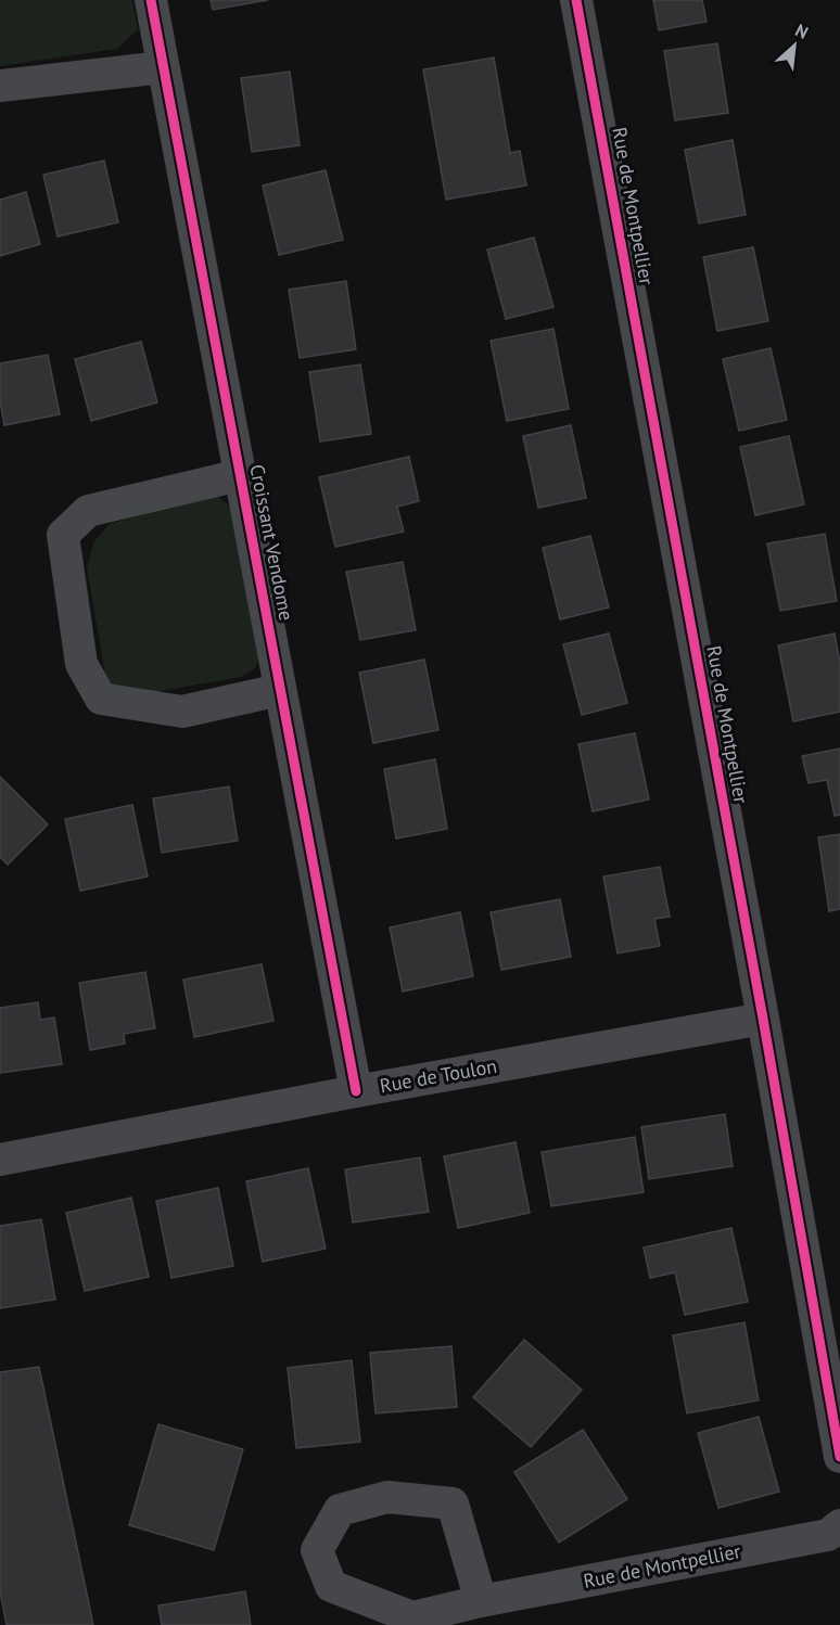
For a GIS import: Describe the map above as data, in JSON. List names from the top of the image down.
{
  "streets": {
    "street": ["Rue de Montpellier", "Croissant Vendome", "Rue de Toulon"]
  },
  "crossings": [
    ["Rue de Montpellier", "Rue de Toulon"],
    ["Croissant Vendome", "Rue de Toulon"]
  ],
  "north": "top right"
}
